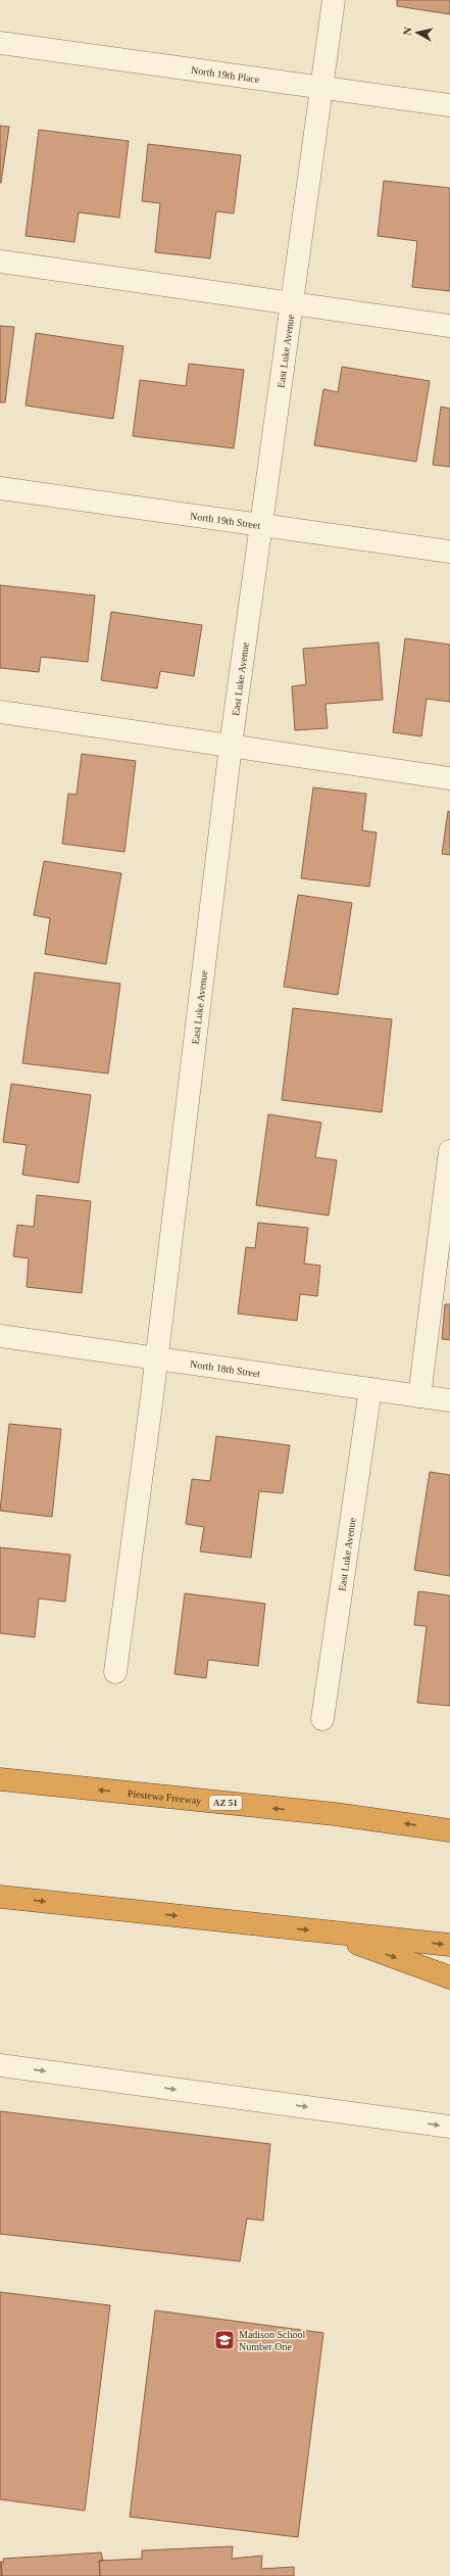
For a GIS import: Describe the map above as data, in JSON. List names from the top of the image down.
{
  "streets": {
    "highway": ["Piestewa Freeway", "AZ 51"],
    "street": [
      "North 19th Place",
      "East Luke Avenue",
      "North 19th Street",
      "North 18th Street"
    ]
  },
  "crossings": [
    ["North 19th Place", "East Luke Avenue"],
    ["East Luke Avenue", "North 19th Street"],
    ["East Luke Avenue", "North 18th Street"]
  ],
  "places": {
    "school or university": ["Madison School Number One"]
  },
  "north": "left"
}
